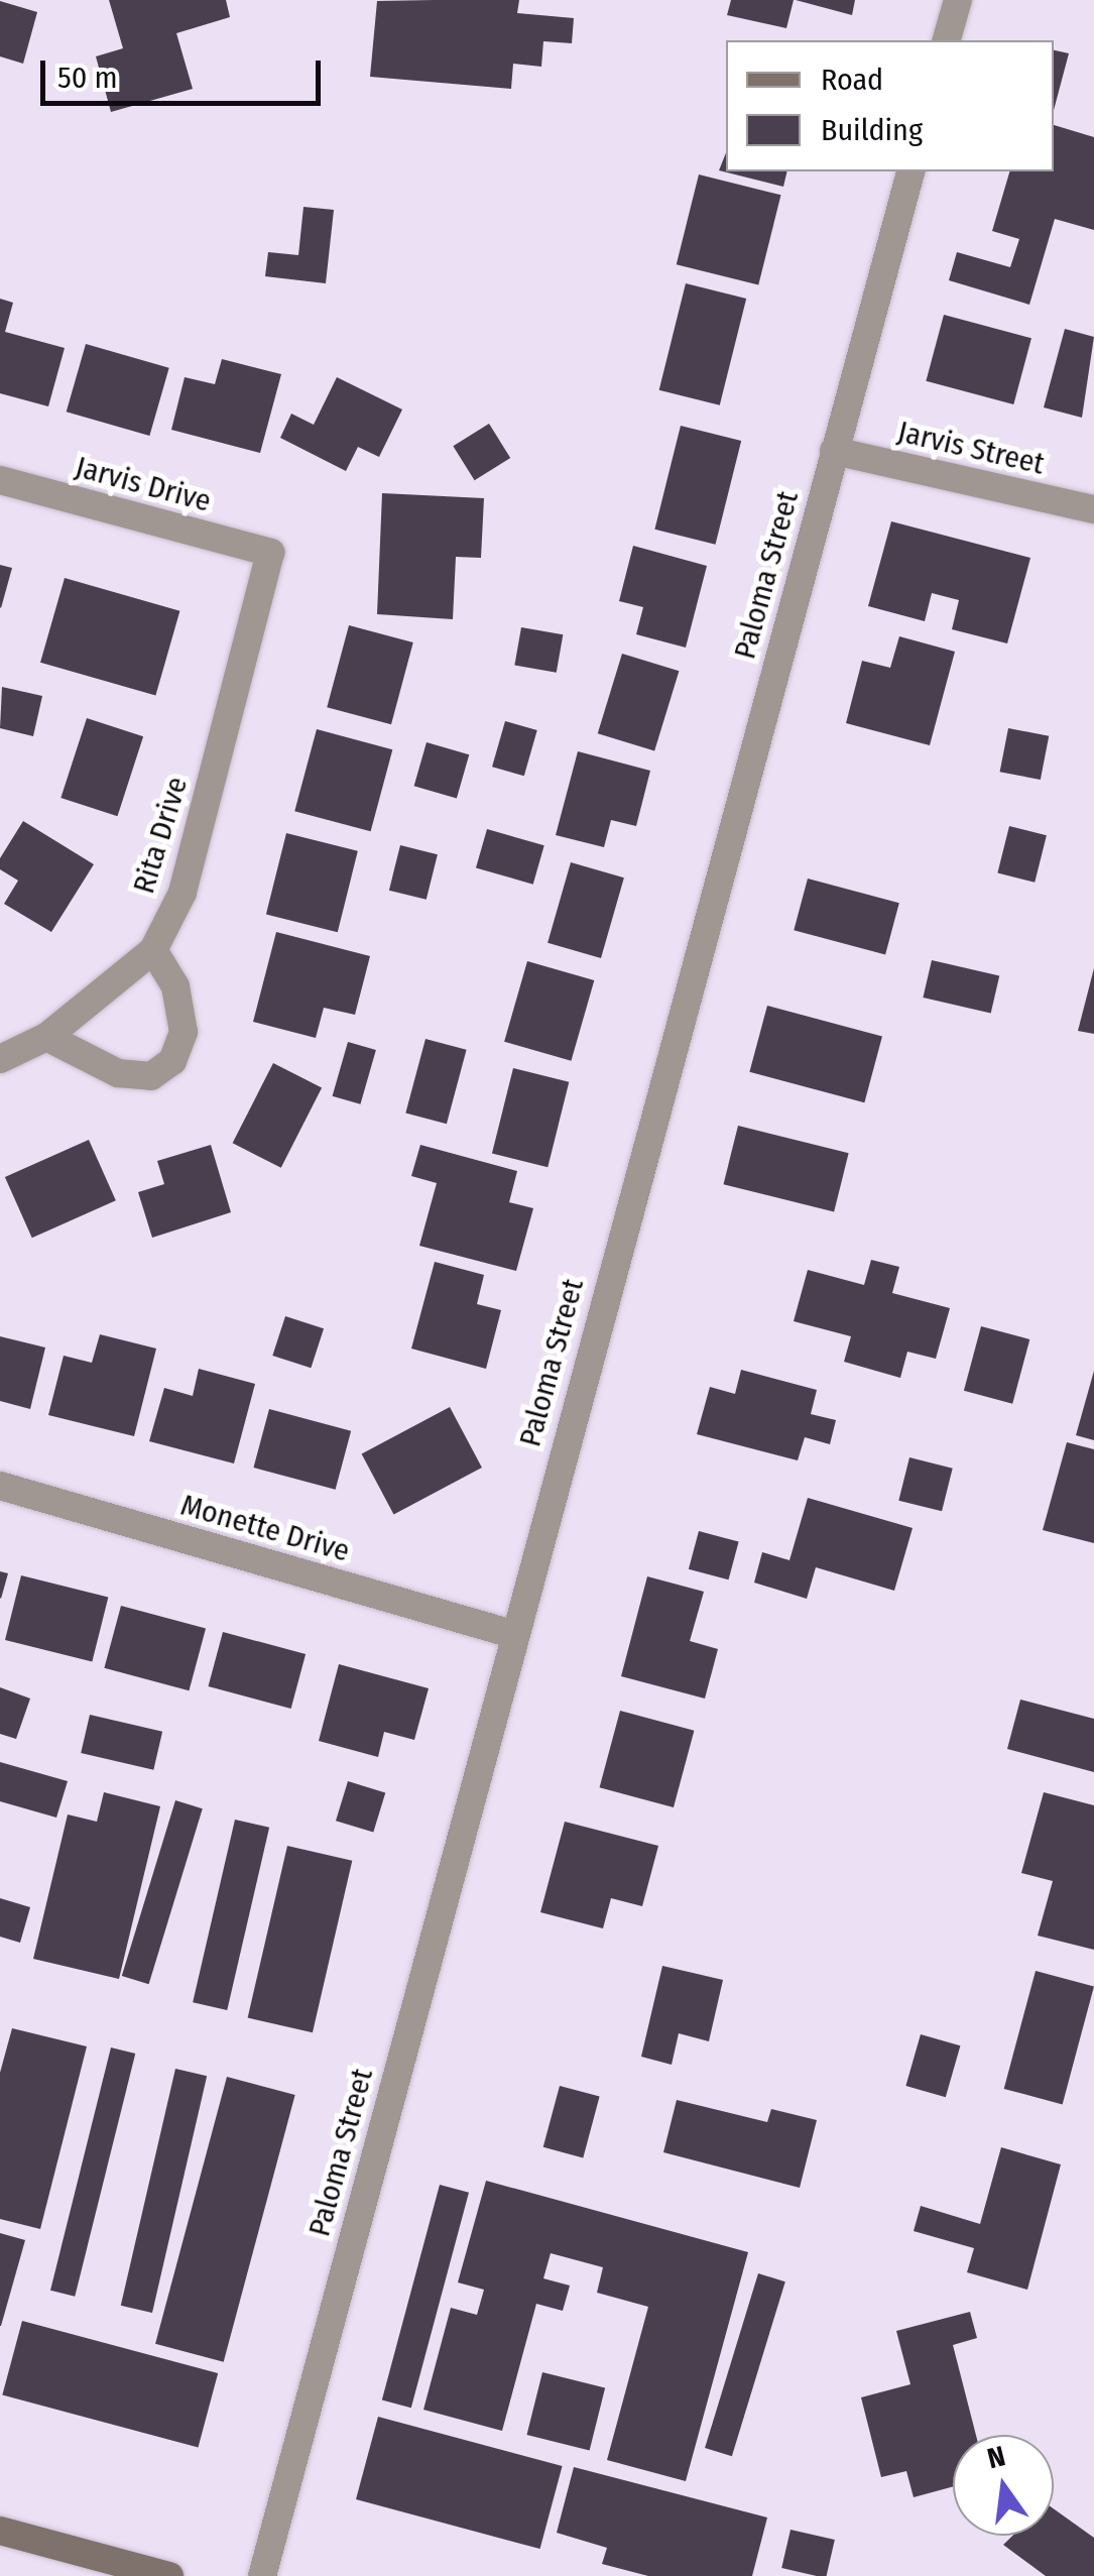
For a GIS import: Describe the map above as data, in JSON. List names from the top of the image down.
{
  "streets": {
    "street": [
      "Jarvis Street",
      "Jarvis Drive",
      "Paloma Street",
      "Rita Drive",
      "Monette Drive"
    ]
  },
  "crossings": [
    ["Jarvis Street", "Paloma Street"],
    ["Jarvis Drive", "Rita Drive"],
    ["Paloma Street", "Monette Drive"]
  ],
  "legend": ["Road", "Building"],
  "scale_bar": "50 m",
  "north": "top"
}
